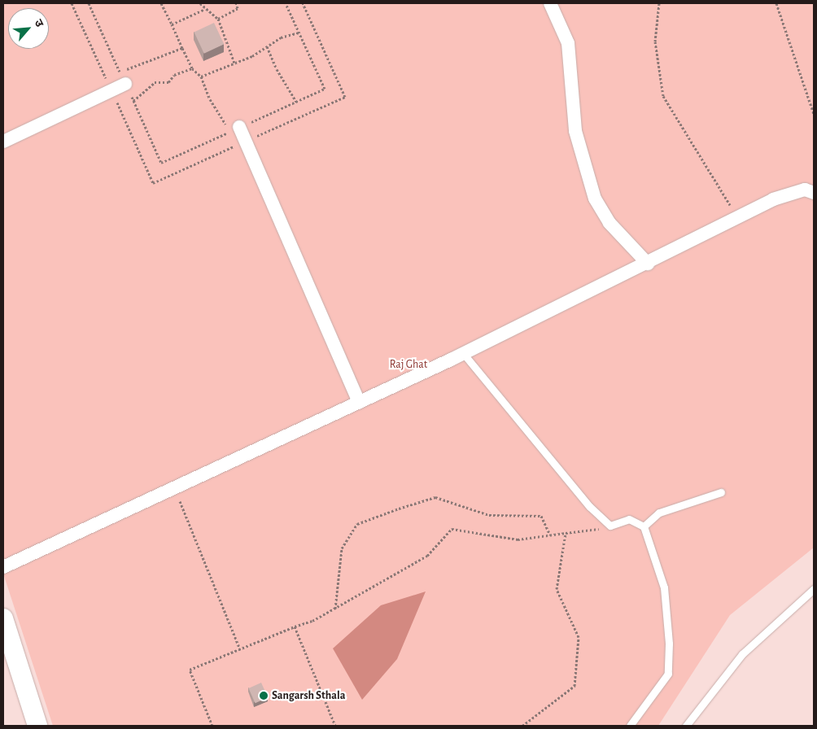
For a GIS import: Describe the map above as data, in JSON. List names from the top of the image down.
{
  "parks": ["Raj Ghat"],
  "places": ["Sangarsh Sthala"],
  "north": "top right"
}
